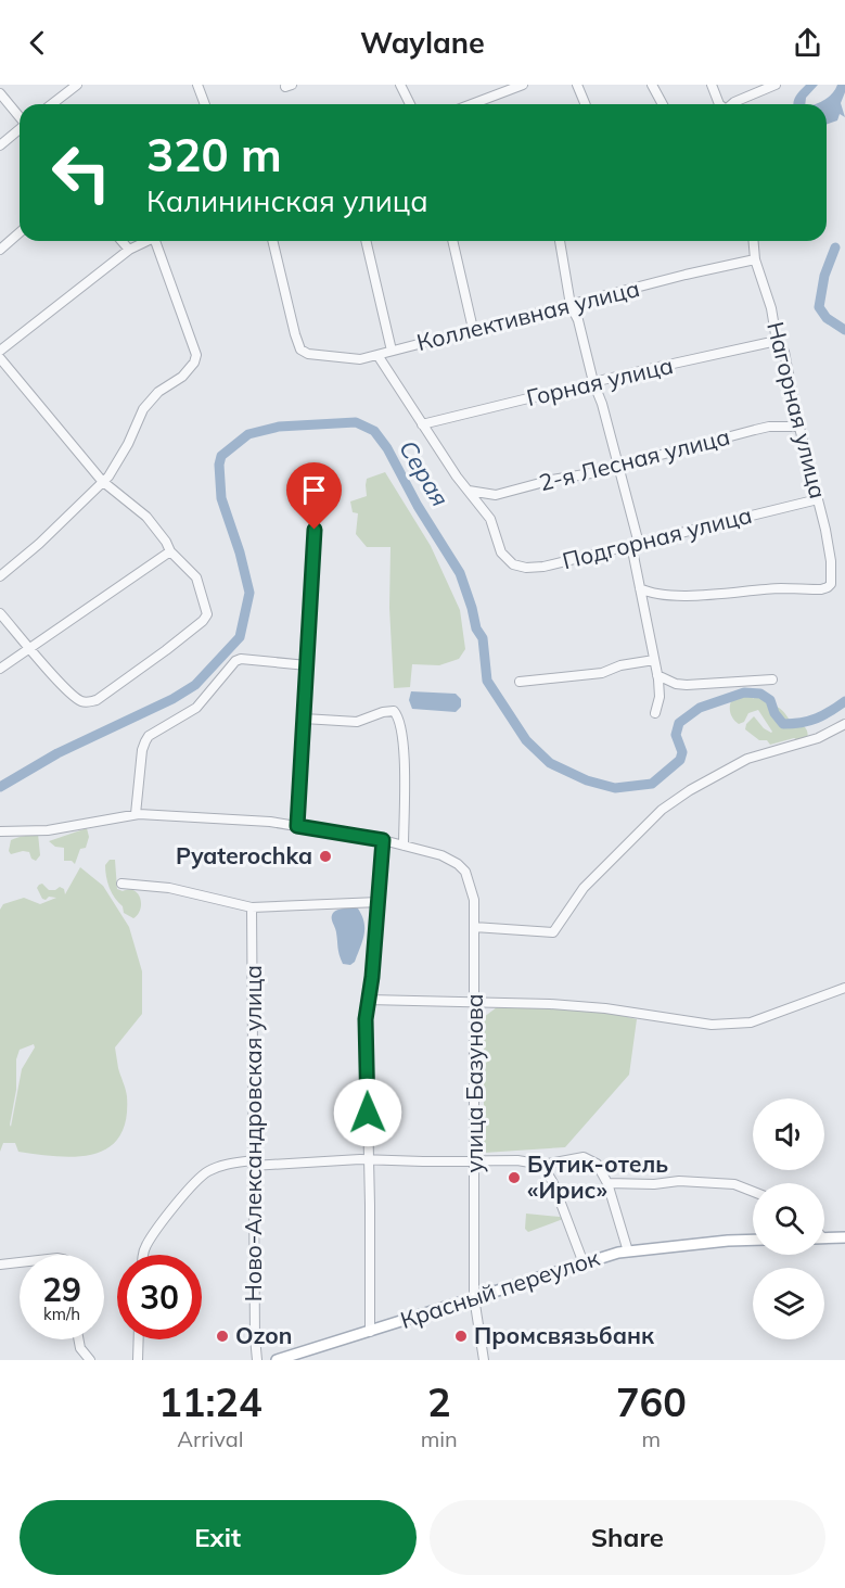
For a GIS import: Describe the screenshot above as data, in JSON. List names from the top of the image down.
{
  "streets": {
    "main road": ["Красный переулок"],
    "street": [
      "Коллективная улица",
      "Горная улица",
      "Нагорная улица",
      "2-я Лесная улица",
      "Подгорная улица",
      "улица Базунова",
      "Ново-Александровская улица"
    ]
  },
  "crossings": [
    ["Коллективная улица", "Нагорная улица"],
    ["Горная улица", "Нагорная улица"],
    ["Нагорная улица", "2-я Лесная улица"],
    ["Нагорная улица", "Подгорная улица"],
    ["2-я Лесная улица", "Подгорная улица"],
    ["улица Базунова", "Красный переулок"]
  ],
  "water": ["Серая"],
  "places": [
    "Pyaterochka",
    "Бутик-отель «Ирис»",
    "Ozon",
    "Промсвязьбанк"
  ],
  "page": {
    "header": "Waylane",
    "turn": ["320 m", "Калининская улица"],
    "speed": "29 km/h",
    "limit": "30",
    "eta": [
      "11:24",
      "Arrival",
      "2",
      "min",
      "760",
      "m"
    ],
    "buttons": ["Exit", "Share"]
  }
}
